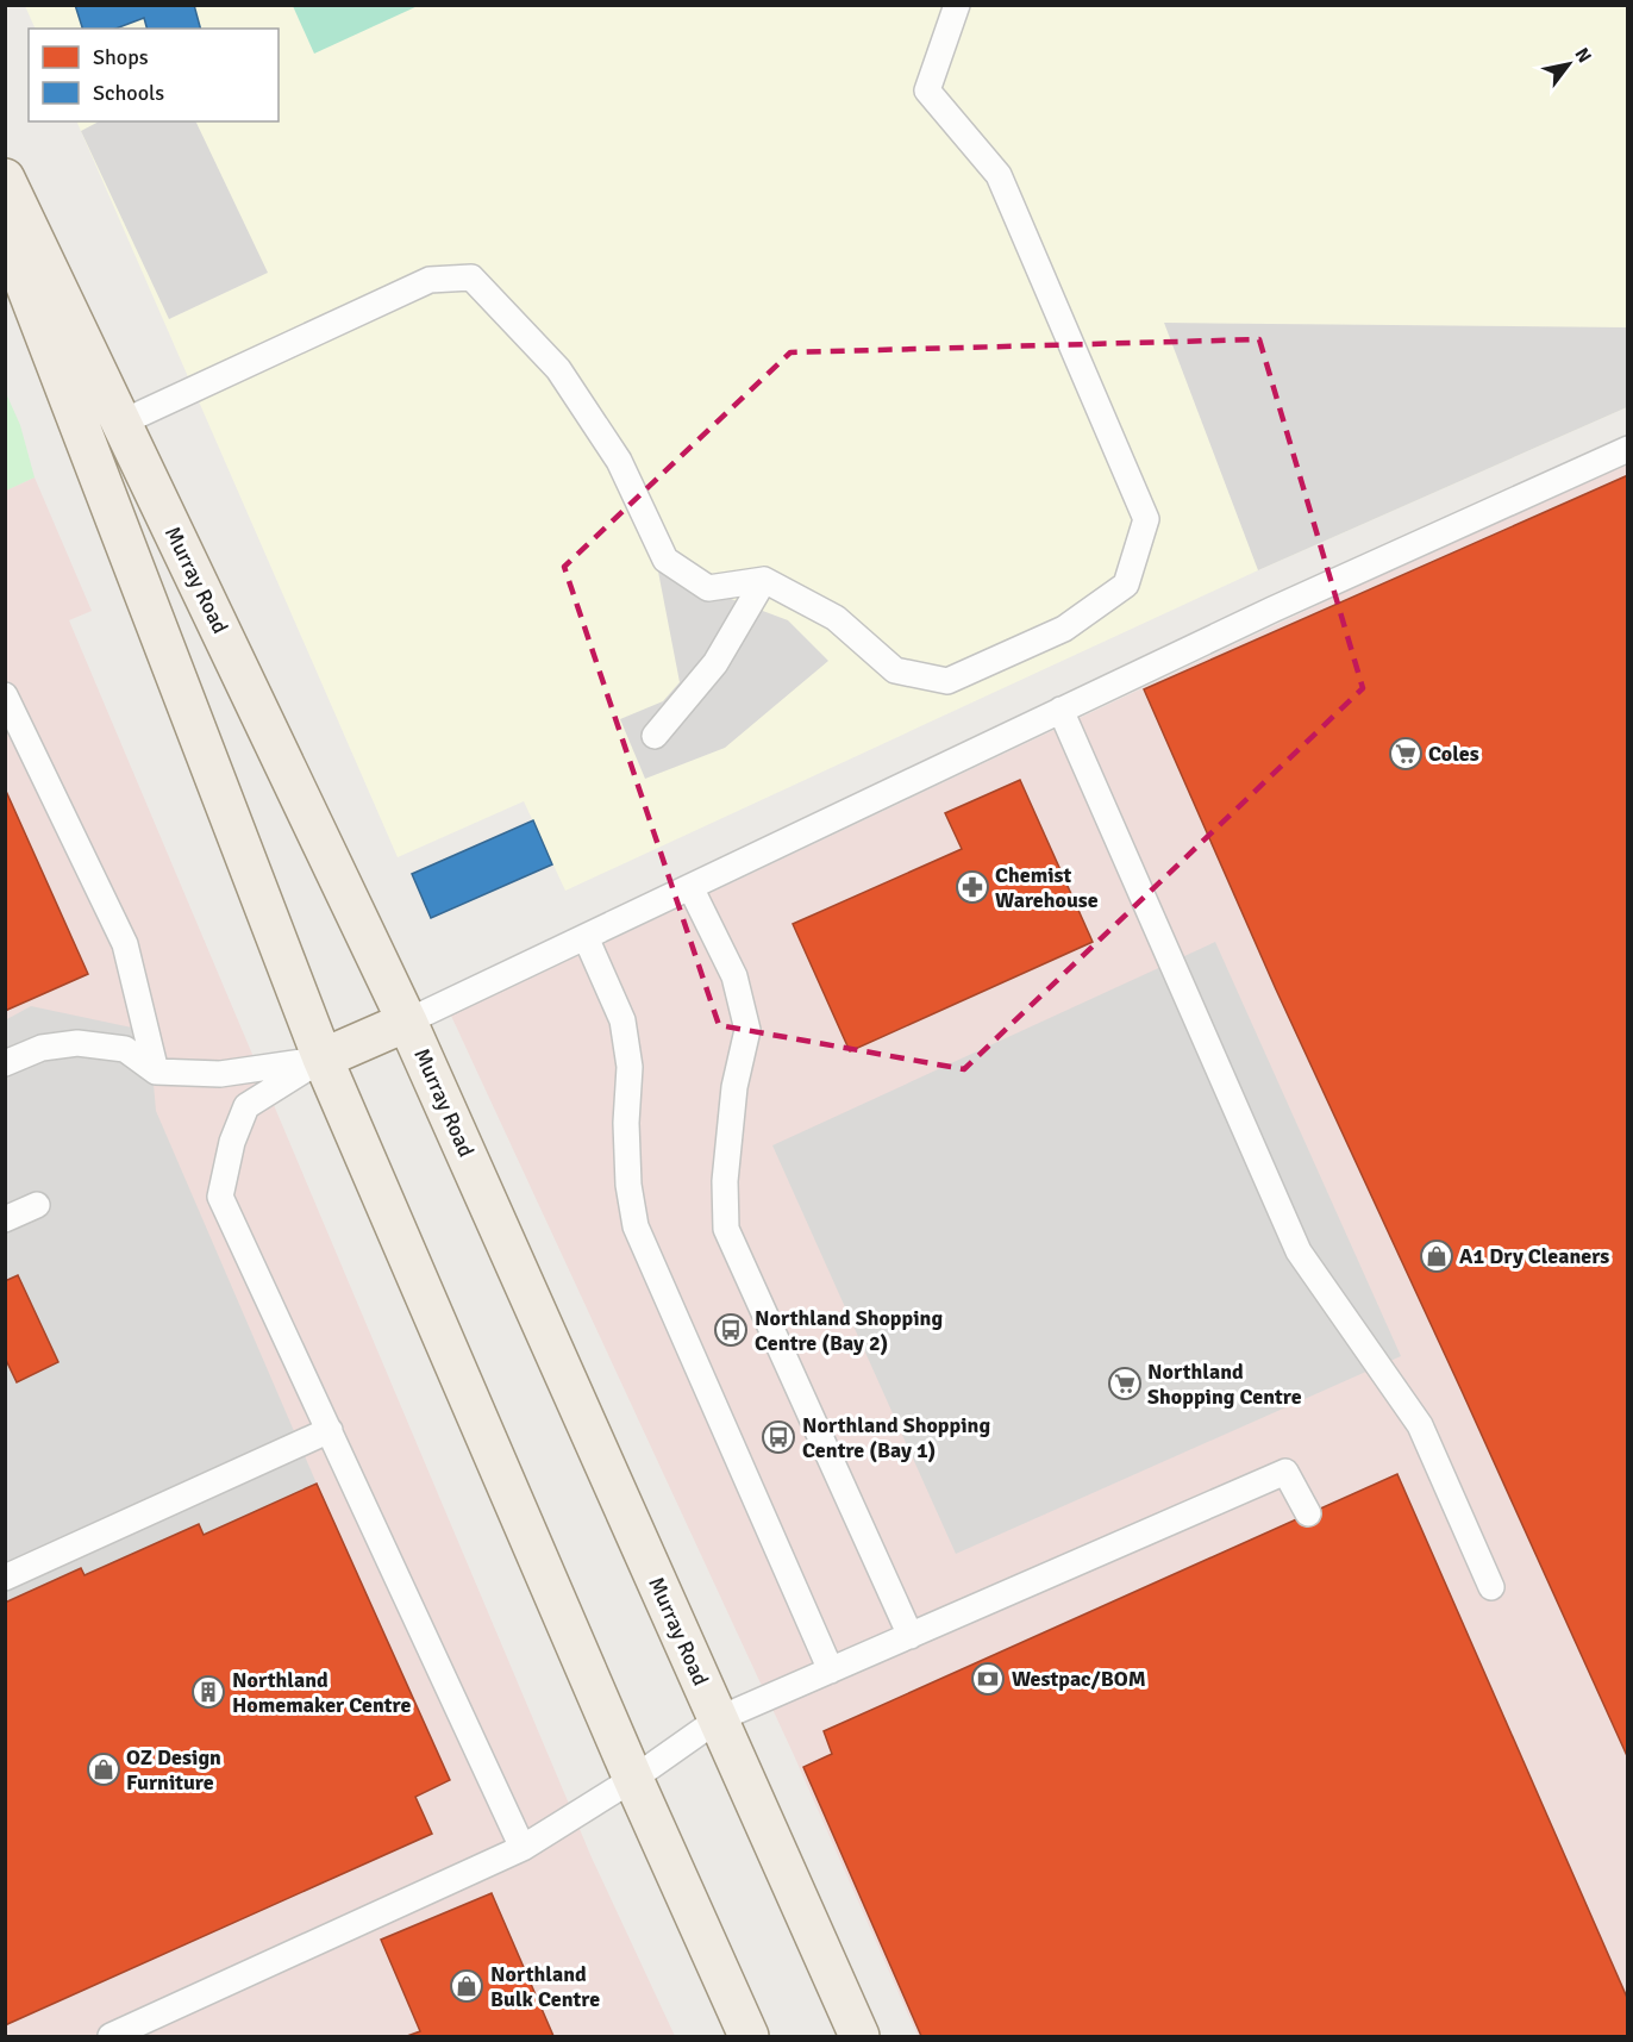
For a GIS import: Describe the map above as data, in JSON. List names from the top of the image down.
{
  "streets": {
    "main road": ["Murray Road"]
  },
  "places": {
    "supermarket": ["Coles", "Northland Shopping Centre"],
    "pharmacy": ["Chemist Warehouse"],
    "shop": ["A1 Dry Cleaners", "OZ Design Furniture", "Northland Bulk Centre"],
    "bus stop": ["Northland Shopping Centre (Bay 2)", "Northland Shopping Centre (Bay 1)"],
    "bank": ["Westpac/BOM"],
    "building": ["Northland Homemaker Centre"]
  },
  "legend": ["Shops", "Schools"],
  "north": "top right"
}
